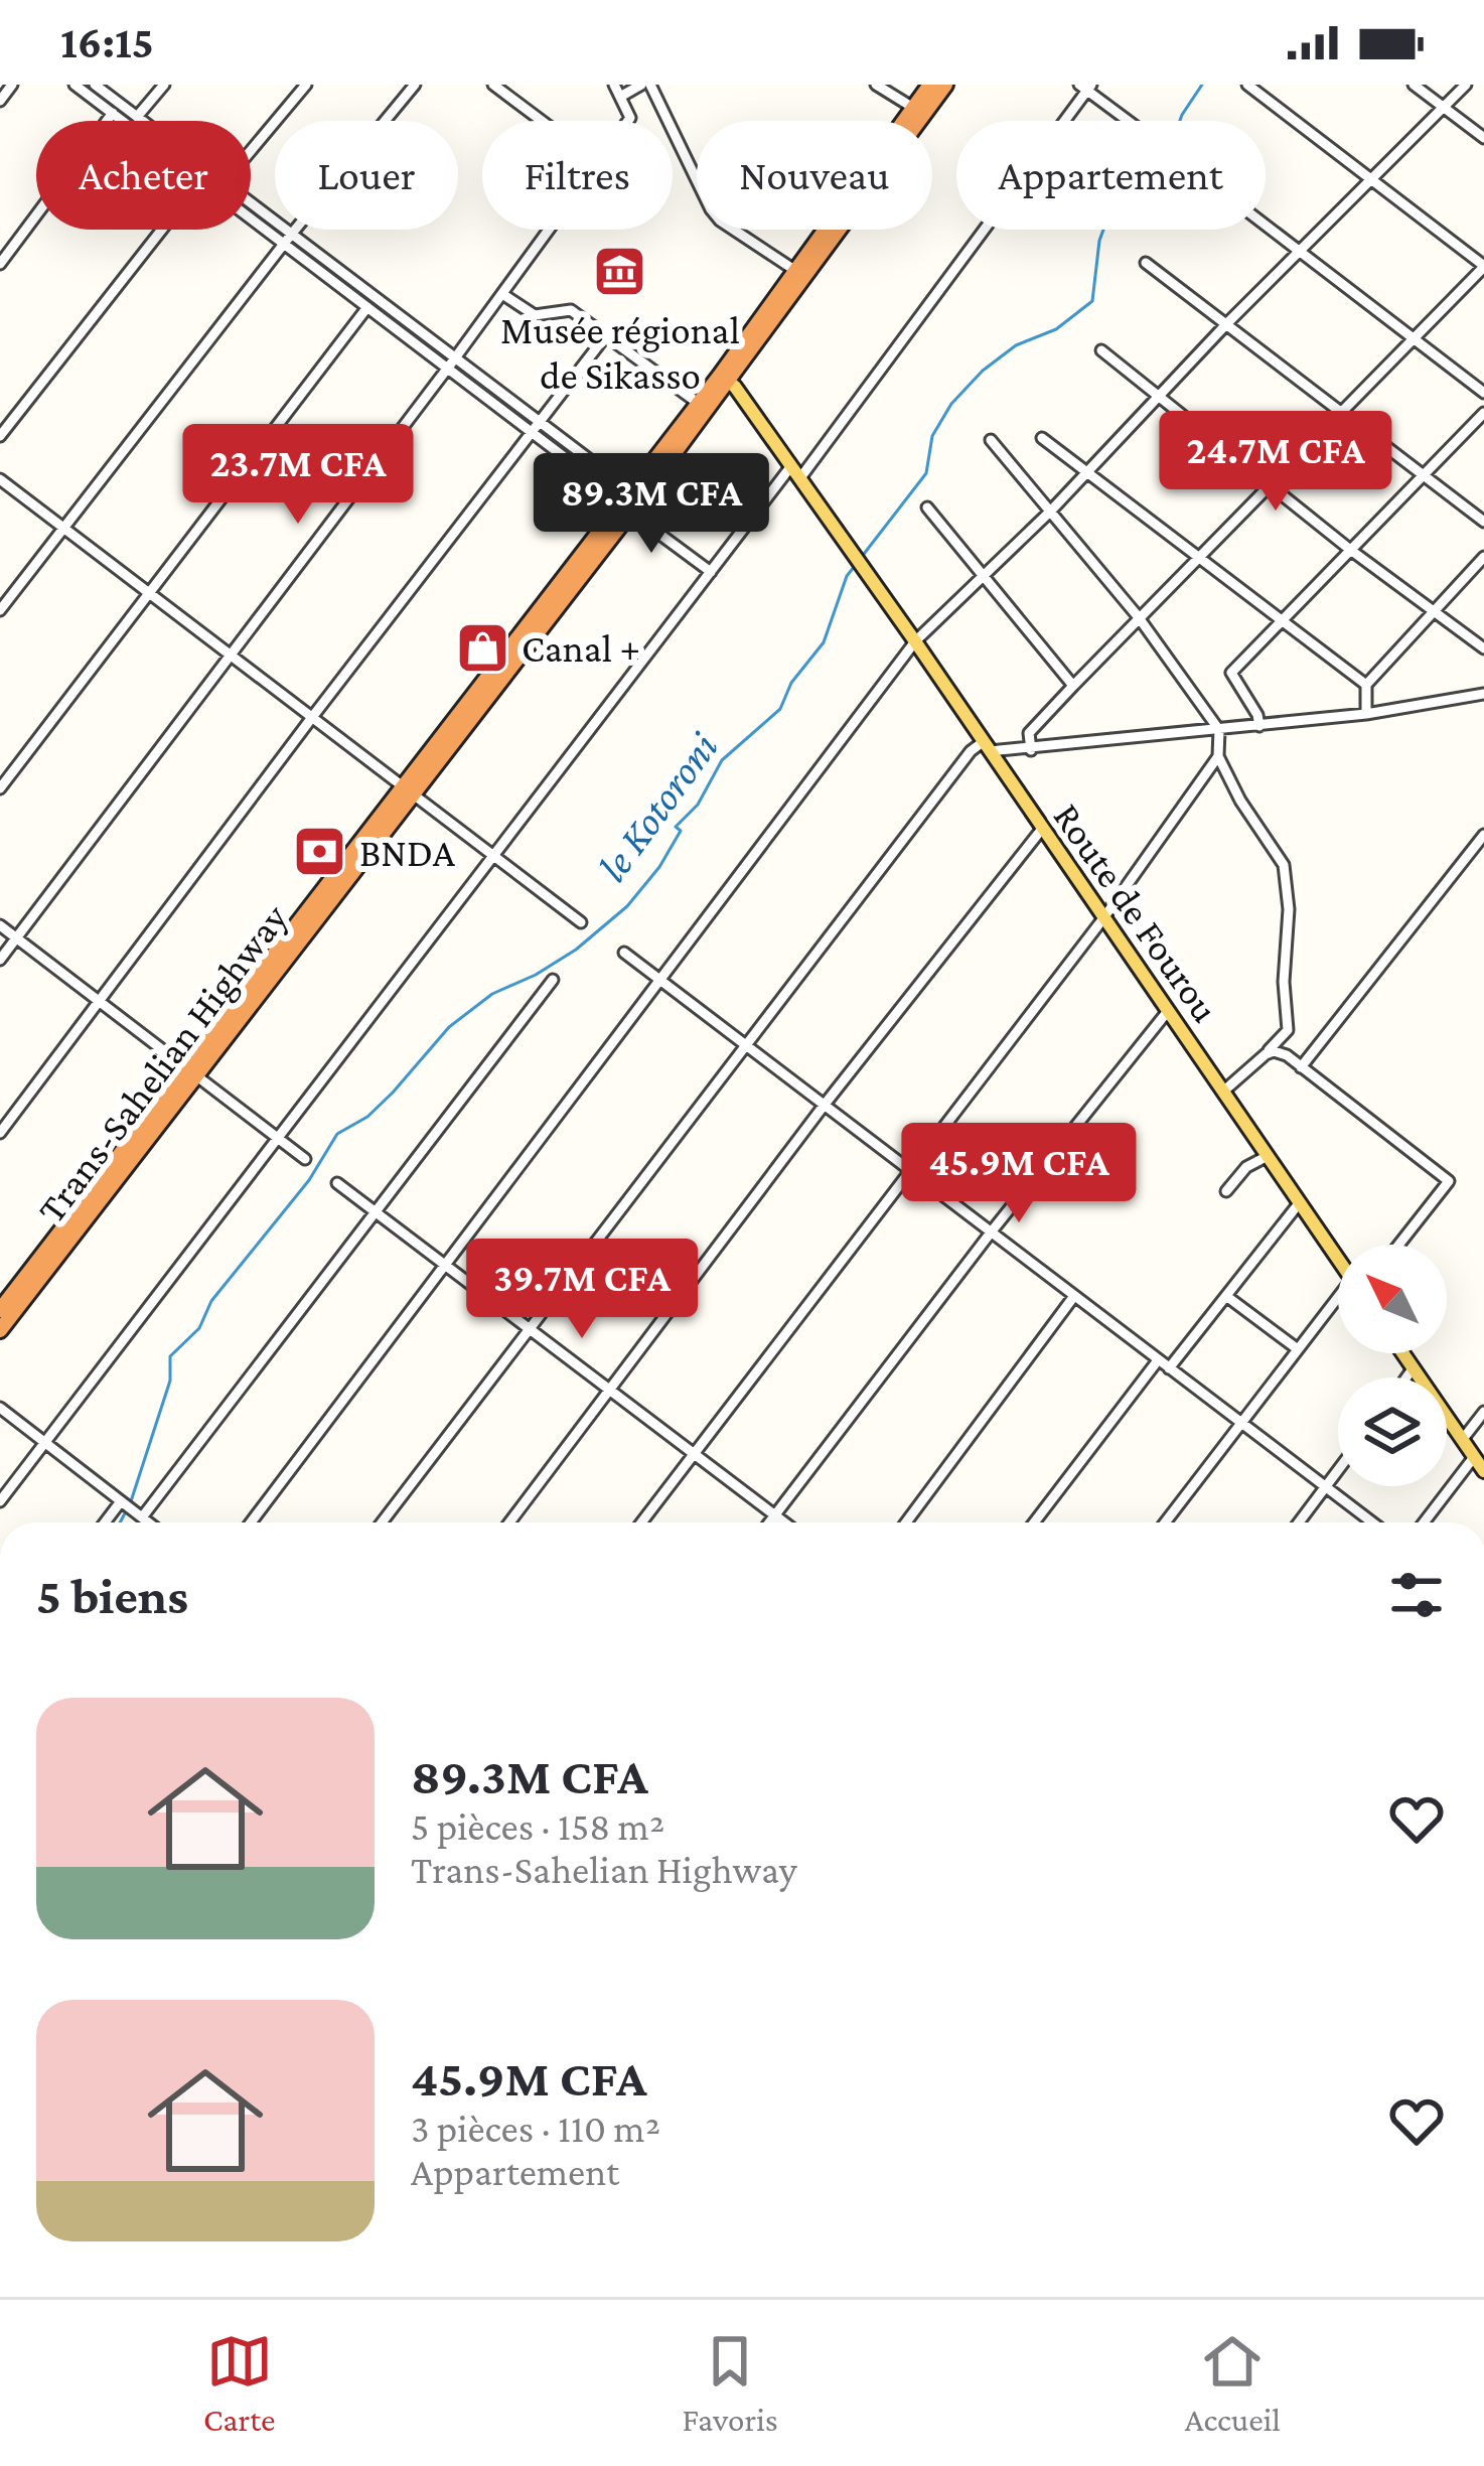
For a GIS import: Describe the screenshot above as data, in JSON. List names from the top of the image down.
{
  "streets": {
    "highway": ["Trans-Sahelian Highway"],
    "main road": ["Route de Fourou"]
  },
  "crossings": [
    ["Route de Fourou", "Trans-Sahelian Highway"]
  ],
  "water": ["le Kotoroni"],
  "places": {
    "museum": ["Musée régional de Sikasso"],
    "shop": ["Canal +"],
    "bank": ["BNDA"]
  },
  "north": "top left",
  "page": {
    "status": "16:15",
    "chip": [
      "Acheter",
      "Louer",
      "Filtres",
      "Nouveau",
      "Appartement"
    ],
    "price": [
      "24.7M CFA",
      "23.7M CFA",
      "89.3M CFA",
      "45.9M CFA",
      "39.7M CFA"
    ],
    "heading": "5 biens",
    "list": [
      {
        "name": "89.3M CFA",
        "note": "5 pièces · 158 m² · Trans-Sahelian Highway"
      },
      {
        "name": "45.9M CFA",
        "note": "3 pièces · 110 m² · Appartement"
      }
    ],
    "tabs": ["Carte", "Favoris", "Accueil"]
  }
}
